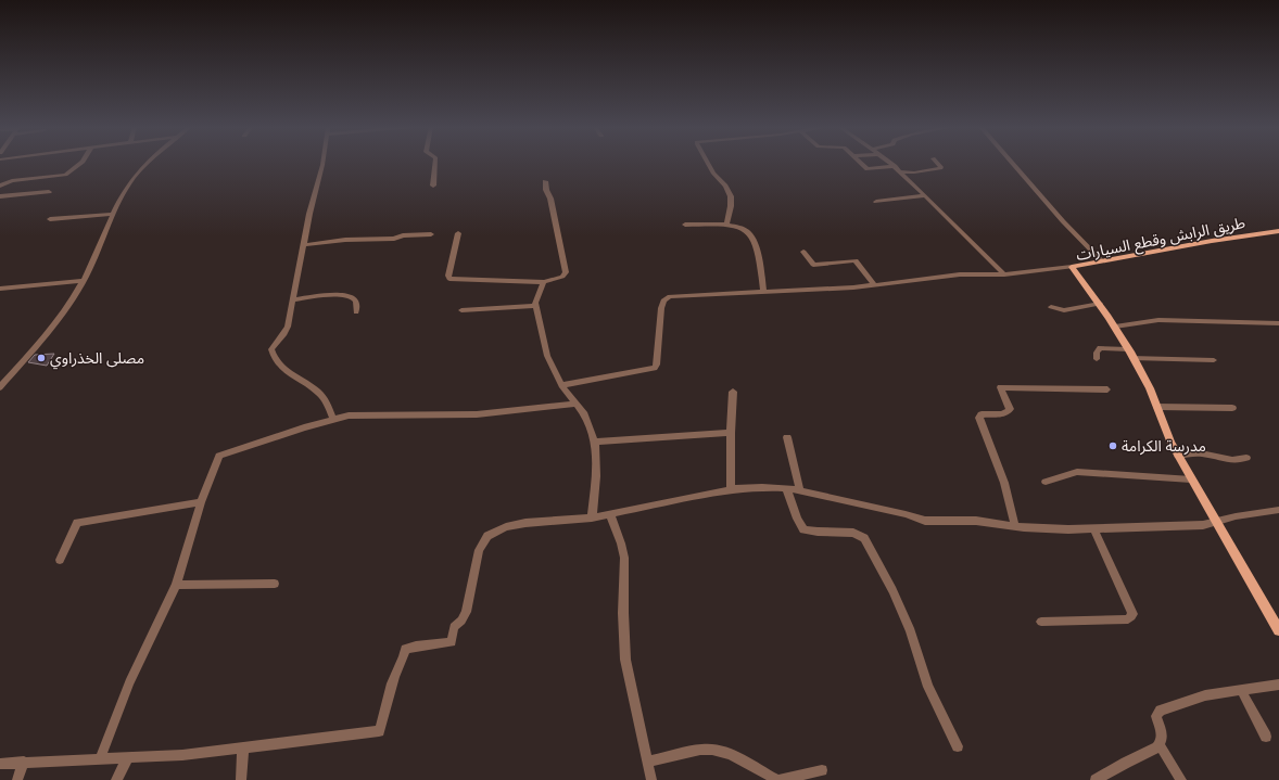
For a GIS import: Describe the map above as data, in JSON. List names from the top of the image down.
{
  "streets": {
    "main road": ["طريق الرابش وقطع السيارات"]
  },
  "places": ["مصلى الخذراوي", "مدرسة الكرامة"]
}
